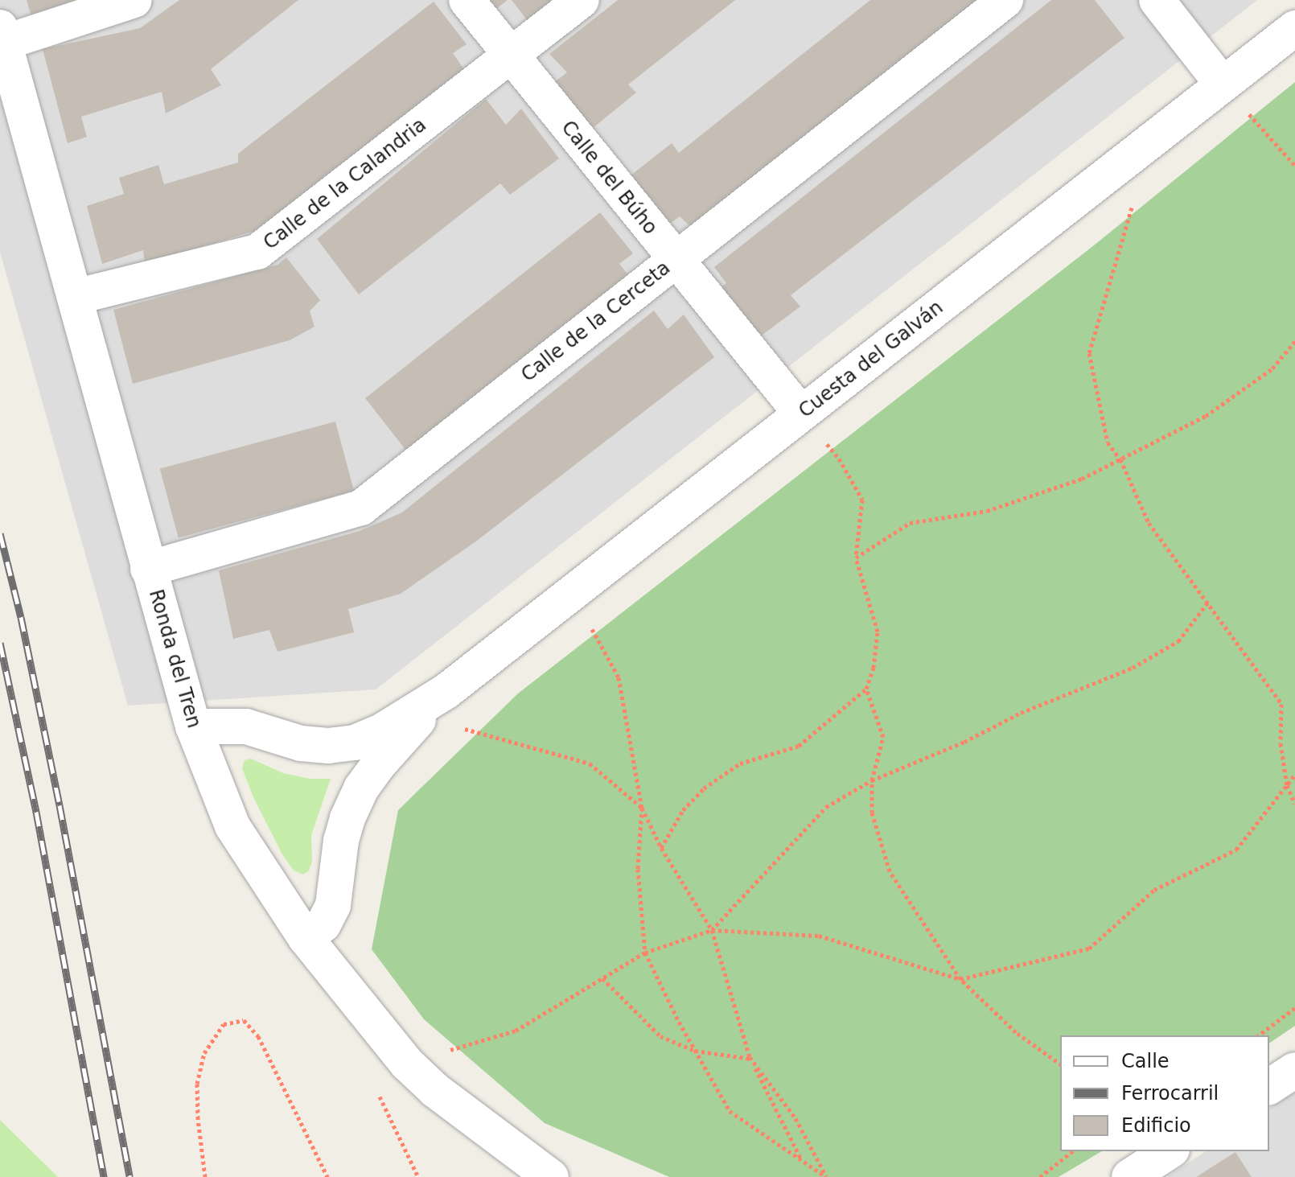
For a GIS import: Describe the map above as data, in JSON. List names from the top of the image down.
{
  "streets": {
    "street": [
      "Calle del Búho",
      "Calle de la Calandria",
      "Calle de la Cerceta",
      "Cuesta del Galván",
      "Ronda del Tren"
    ]
  },
  "crossings": [
    ["Calle del Búho", "Calle de la Calandria"],
    ["Calle del Búho", "Calle de la Cerceta"],
    ["Calle del Búho", "Cuesta del Galván"],
    ["Calle de la Calandria", "Ronda del Tren"],
    ["Calle de la Cerceta", "Ronda del Tren"],
    ["Cuesta del Galván", "Ronda del Tren"]
  ],
  "legend": ["Calle", "Ferrocarril", "Edificio"]
}
